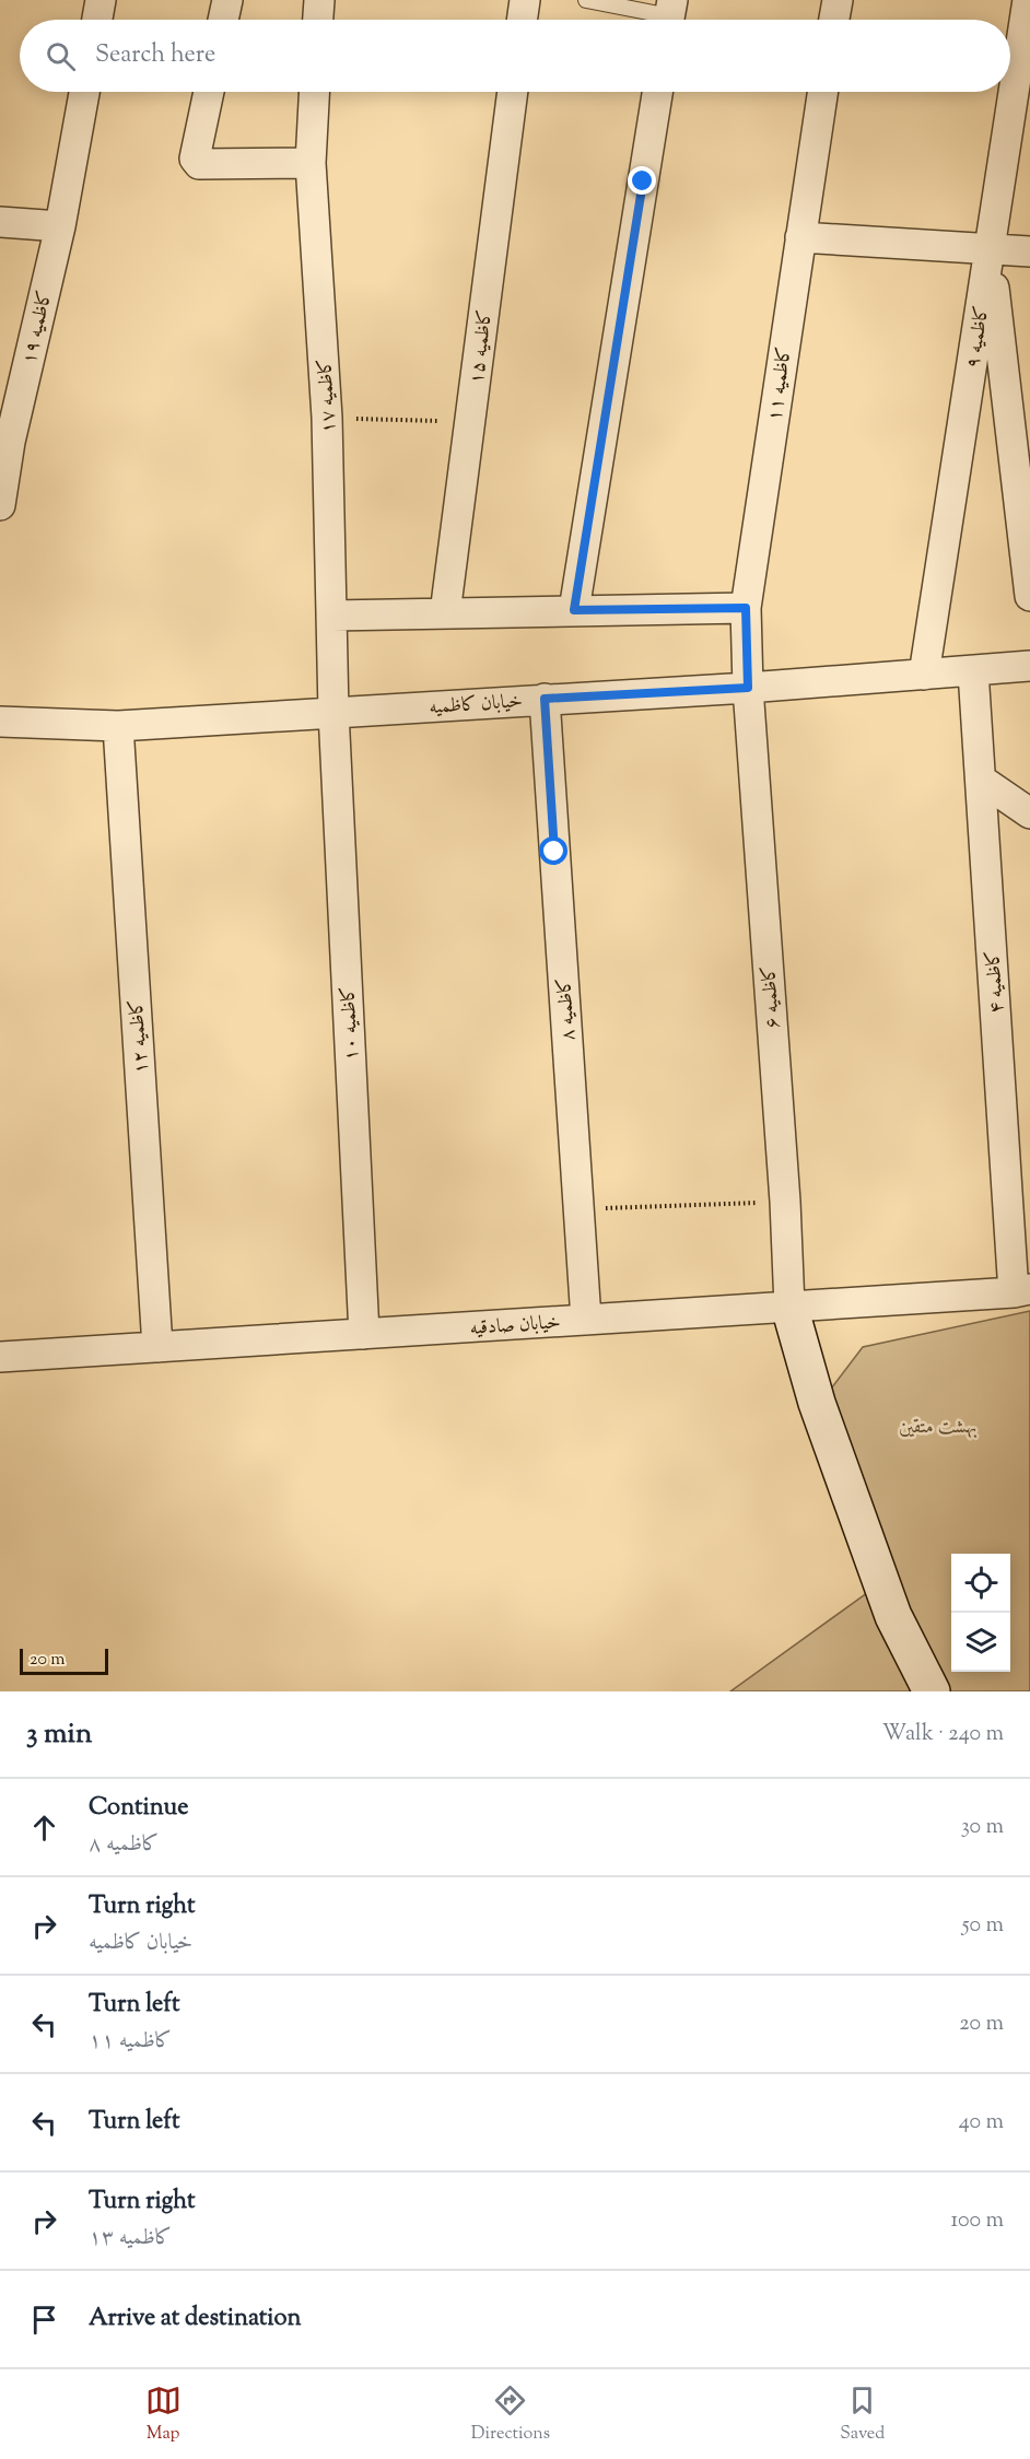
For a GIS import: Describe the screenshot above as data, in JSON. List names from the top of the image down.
{
  "streets": {
    "street": [
      "کاظمیه ۱۹",
      "کاظمیه ۹",
      "کاظمیه ۱۵",
      "کاظمیه ۱۱",
      "کاظمیه ۱۷",
      "خیابان کاظمیه",
      "کاظمیه ۴",
      "کاظمیه ۶",
      "کاظمیه ۸",
      "کاظمیه ۱۰",
      "کاظمیه ۱۲",
      "خیابان صادقیه"
    ]
  },
  "crossings": [
    ["کاظمیه ۹", "خیابان کاظمیه"],
    ["کاظمیه ۱۱", "خیابان کاظمیه"],
    ["کاظمیه ۱۱", "کاظمیه ۶"],
    ["کاظمیه ۱۷", "خیابان کاظمیه"],
    ["کاظمیه ۱۷", "کاظمیه ۱۰"],
    ["خیابان کاظمیه", "کاظمیه ۴"],
    ["خیابان کاظمیه", "کاظمیه ۶"],
    ["خیابان کاظمیه", "کاظمیه ۸"],
    ["خیابان کاظمیه", "کاظمیه ۱۰"],
    ["خیابان کاظمیه", "کاظمیه ۱۲"],
    ["کاظمیه ۴", "خیابان صادقیه"],
    ["کاظمیه ۶", "خیابان صادقیه"],
    ["کاظمیه ۸", "خیابان صادقیه"],
    ["کاظمیه ۱۰", "خیابان صادقیه"],
    ["کاظمیه ۱۲", "خیابان صادقیه"]
  ],
  "parks": ["بهشت متقین"],
  "scale_bar": "20 m",
  "page": {
    "search": "Search here",
    "scale": "20 m",
    "heading": ["3 min", "Walk · 240 m"],
    "list": [
      ["Continue", "کاظمیه ۸", "30 m"],
      ["Turn right", "خیابان کاظمیه", "50 m"],
      ["Turn left", "کاظمیه ۱۱", "20 m"],
      ["Turn left", "40 m"],
      ["Turn right", "کاظمیه ۱۳", "100 m"],
      "Arrive at destination"
    ],
    "nav": ["Map", "Directions", "Saved"]
  }
}
